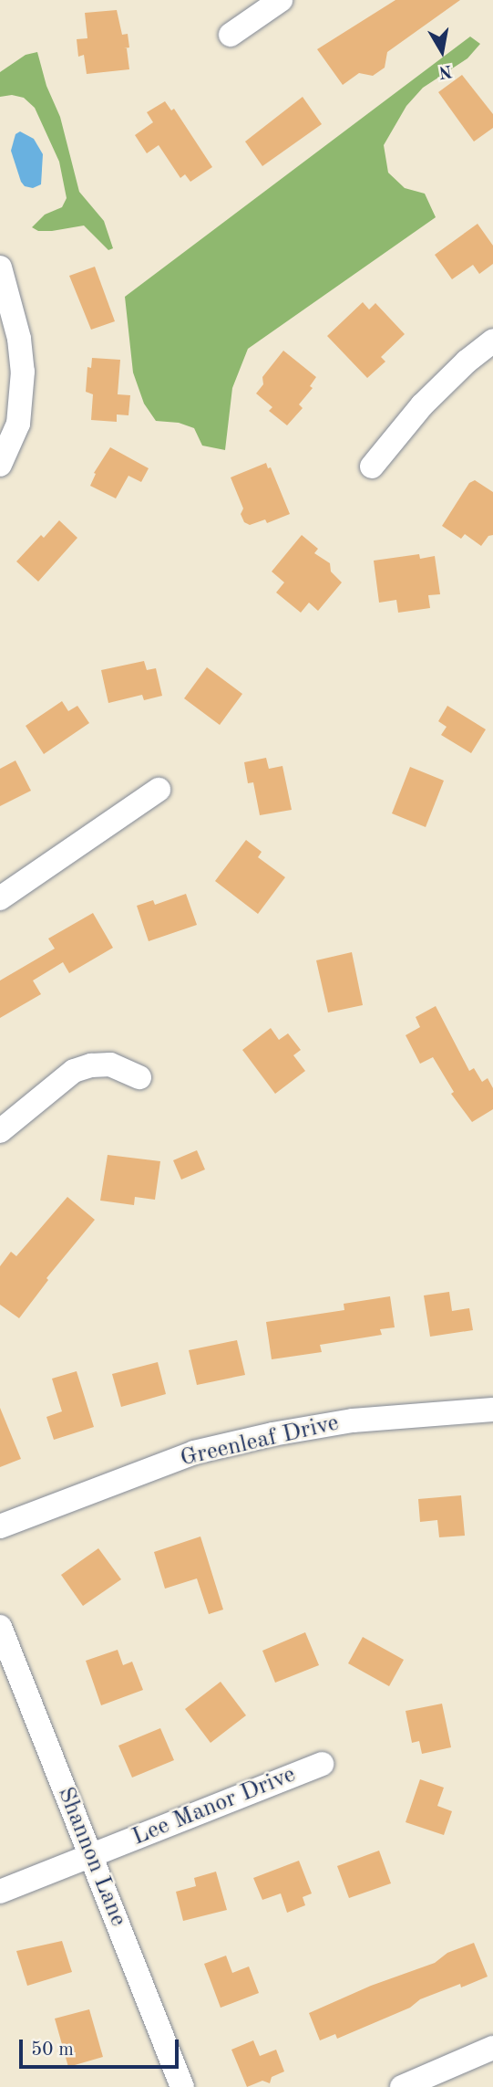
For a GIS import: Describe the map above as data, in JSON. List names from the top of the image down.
{
  "streets": {
    "street": ["Greenleaf Drive", "Lee Manor Drive", "Shannon Lane"]
  },
  "crossings": [
    ["Lee Manor Drive", "Shannon Lane"]
  ],
  "scale_bar": "50 m",
  "north": "bottom"
}
